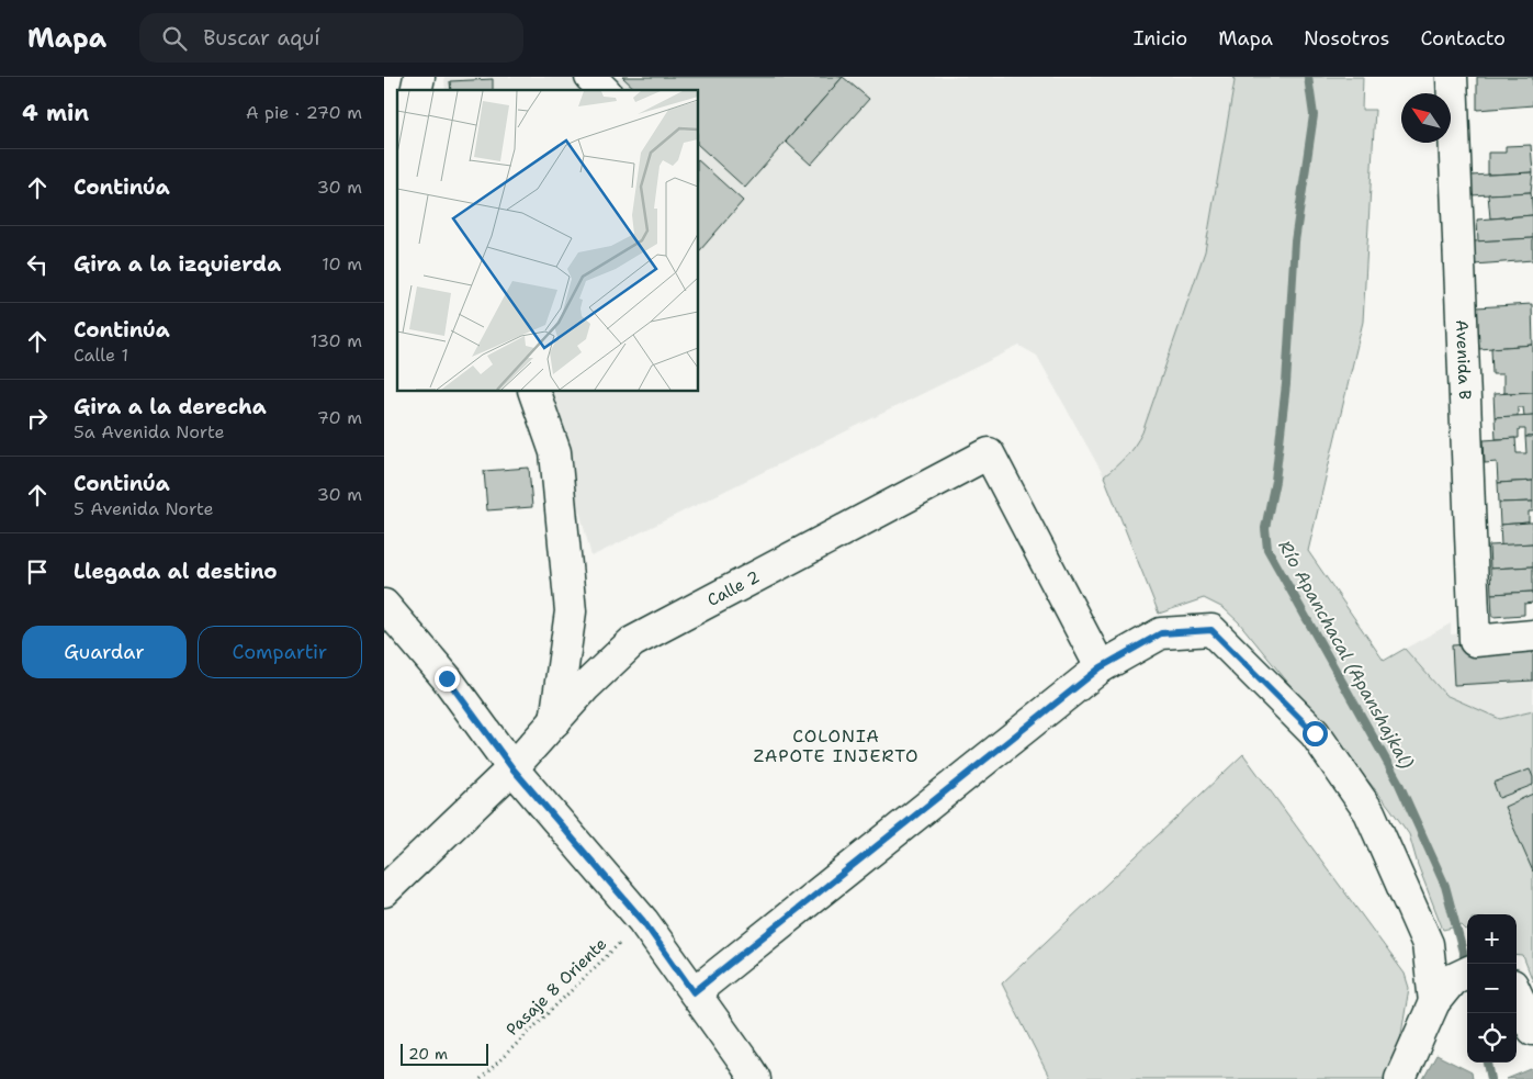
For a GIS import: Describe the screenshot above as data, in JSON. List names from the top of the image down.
{
  "streets": {
    "street": ["Avenida B", "Calle 2"],
    "path": ["Pasaje 8 Oriente"]
  },
  "districts": ["COLONIA ZAPOTE INJERTO"],
  "water": ["Río Apanchacal (Apanshajkal)"],
  "scale_bar": "20 m",
  "north": "top left",
  "page": {
    "header": "Mapa",
    "search": "Buscar aquí",
    "nav": [
      "Inicio",
      "Mapa",
      "Nosotros",
      "Contacto"
    ],
    "heading": ["4 min", "A pie · 270 m"],
    "list": [
      ["Continúa", "30 m"],
      ["Gira a la izquierda", "10 m"],
      ["Continúa", "Calle 1", "130 m"],
      ["Gira a la derecha", "5a Avenida Norte", "70 m"],
      ["Continúa", "5 Avenida Norte", "30 m"],
      "Llegada al destino"
    ],
    "buttons": ["Guardar", "Compartir"],
    "map_buttons": ["+", "−"],
    "scale": "20 m"
  }
}
